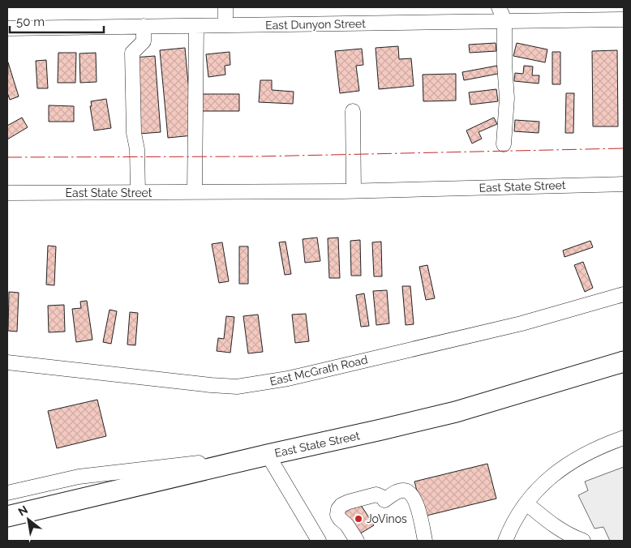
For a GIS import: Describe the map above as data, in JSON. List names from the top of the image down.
{
  "streets": {
    "highway": ["East State Street"],
    "street": ["East Dunyon Street", "East McGrath Road"]
  },
  "places": ["JoVinos"],
  "scale_bar": "50 m",
  "north": "top left"
}
